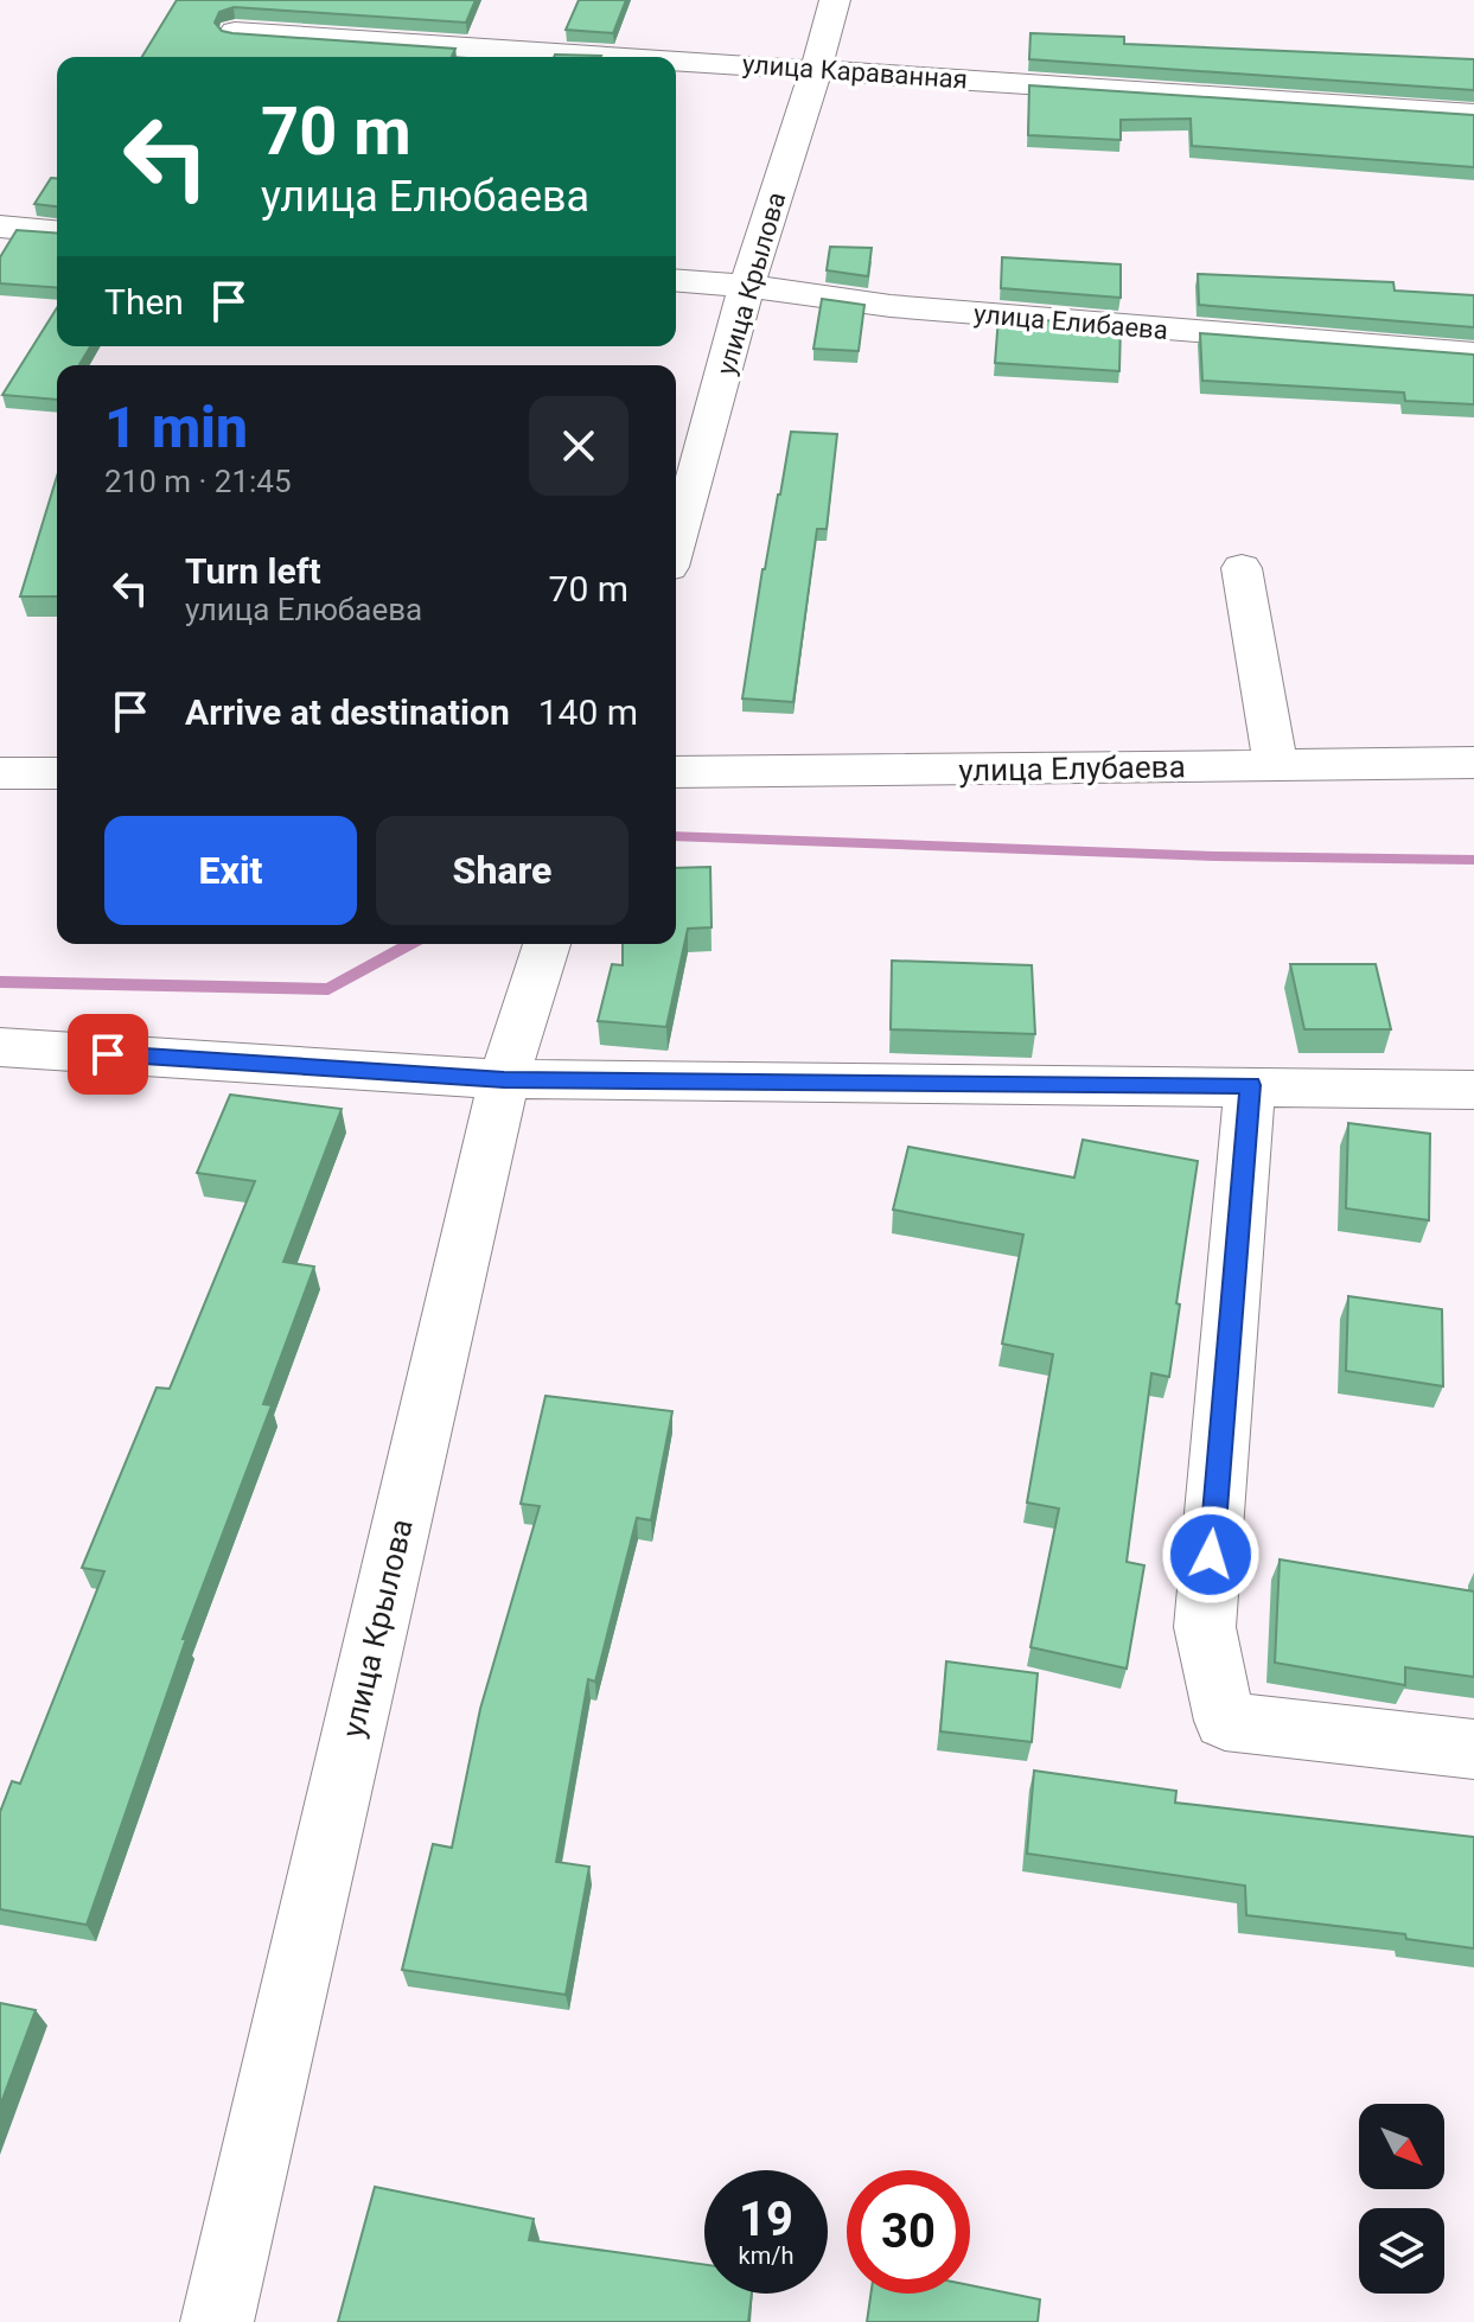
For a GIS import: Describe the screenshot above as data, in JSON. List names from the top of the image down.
{
  "streets": {
    "street": [
      "улица Караванная",
      "улица Крылова",
      "улица Елибаева",
      "улица Елубаева"
    ]
  },
  "crossings": [
    ["улица Караванная", "улица Крылова"],
    ["улица Крылова", "улица Елибаева"]
  ],
  "north": "bottom right",
  "page": {
    "turn": ["70 m", "улица Елюбаева"],
    "then": "Then",
    "heading": ["1 min", "210 m · 21:45"],
    "list": [
      {
        "name": "Turn left",
        "note": "улица Елюбаева",
        "value": "70 m"
      },
      {
        "name": "Arrive at destination",
        "value": "140 m"
      }
    ],
    "buttons": ["Exit", "Share"],
    "speed": "19 km/h",
    "limit": "30"
  }
}
